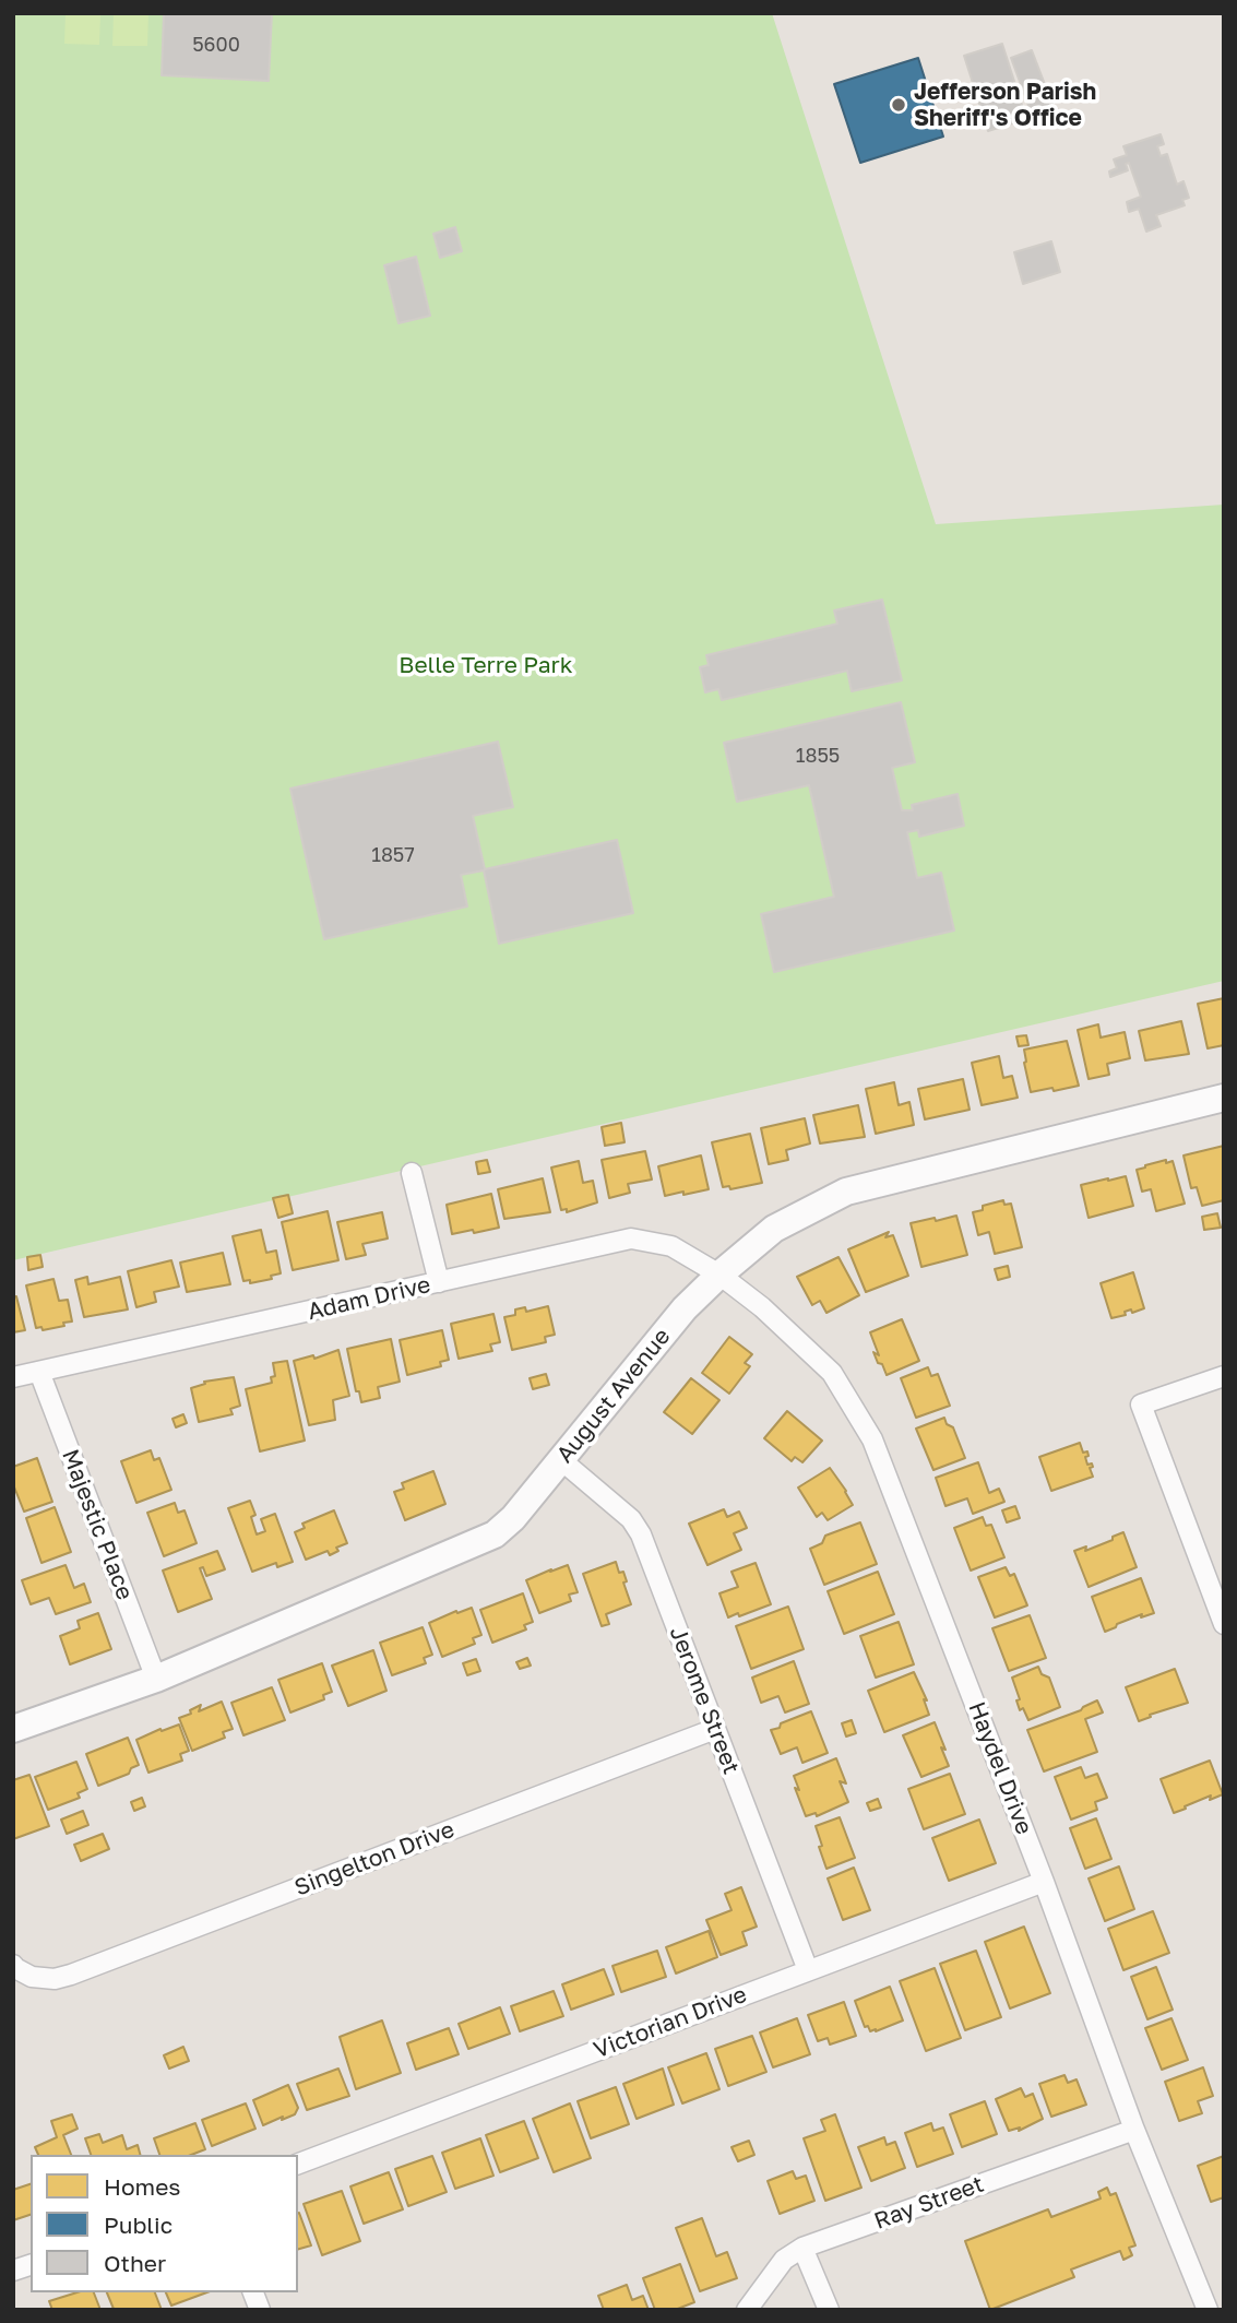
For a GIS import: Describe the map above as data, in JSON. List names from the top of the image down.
{
  "streets": {
    "street": [
      "Adam Drive",
      "August Avenue",
      "Majestic Place",
      "Jerome Street",
      "Haydel Drive",
      "Singelton Drive",
      "Victorian Drive",
      "Ray Street"
    ]
  },
  "crossings": [
    ["Adam Drive", "August Avenue"],
    ["Adam Drive", "Majestic Place"],
    ["Adam Drive", "Haydel Drive"],
    ["August Avenue", "Majestic Place"],
    ["August Avenue", "Jerome Street"],
    ["August Avenue", "Haydel Drive"],
    ["Jerome Street", "Singelton Drive"],
    ["Jerome Street", "Victorian Drive"],
    ["Haydel Drive", "Victorian Drive"],
    ["Haydel Drive", "Ray Street"]
  ],
  "parks": ["Belle Terre Park"],
  "places": ["Jefferson Parish Sheriff's Office"],
  "house_numbers": ["5600", "1855", "1857"],
  "legend": ["Homes", "Public", "Other"]
}
